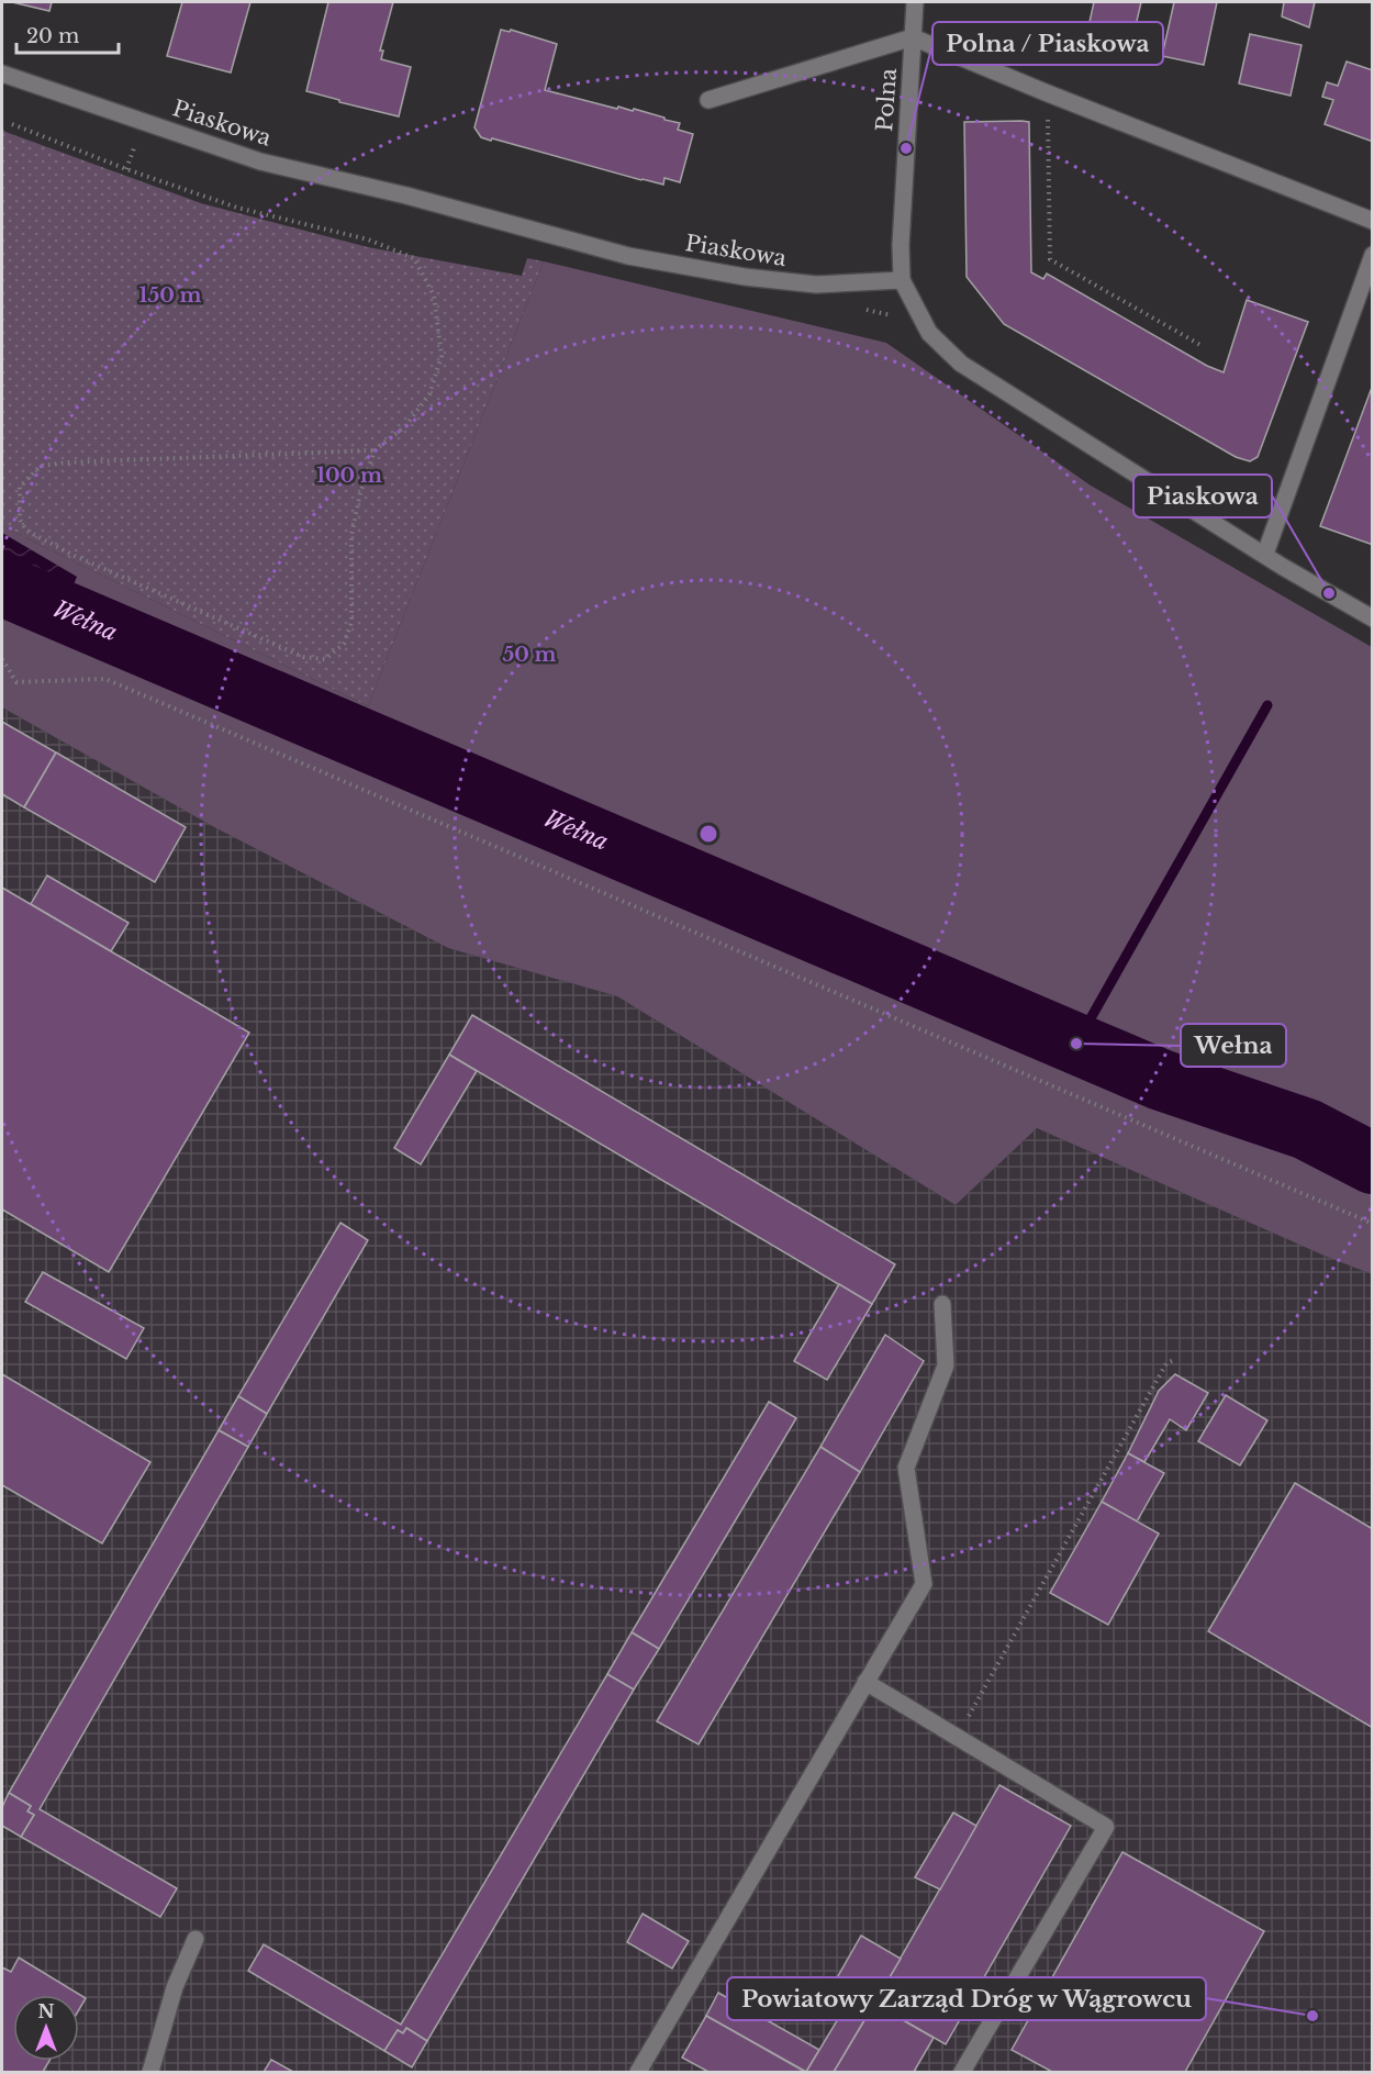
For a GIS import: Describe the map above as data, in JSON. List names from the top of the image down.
{
  "streets": {
    "street": ["Polna", "Piaskowa"]
  },
  "crossings": [
    ["Polna", "Piaskowa"]
  ],
  "water": ["Wełna"],
  "places": [
    "Polna / Piaskowa",
    "Piaskowa",
    "Wełna",
    "Powiatowy Zarząd Dróg w Wągrowcu"
  ],
  "scale_bar": "20 m",
  "north": "top",
  "rings": ["150 m", "100 m", "50 m"]
}
